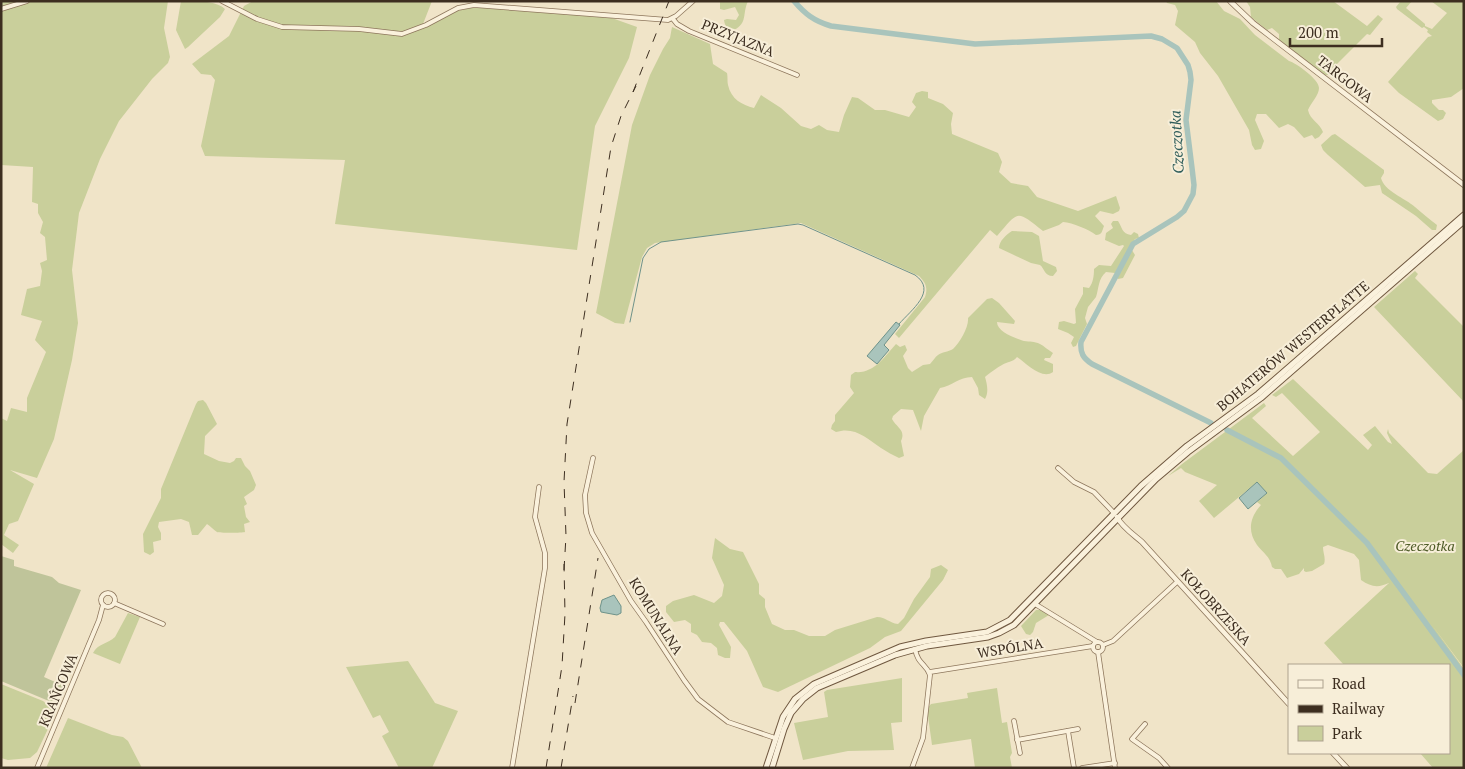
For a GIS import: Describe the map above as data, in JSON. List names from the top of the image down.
{
  "streets": {
    "main road": ["BOHATERÓW WESTERPLATTE"],
    "street": [
      "PRZYJAZNA",
      "TARGOWA",
      "KOŁOBRZESKA",
      "KOMUNALNA",
      "WSPÓLNA",
      "KRAŃCOWA"
    ]
  },
  "crossings": [
    ["BOHATERÓW WESTERPLATTE", "KOŁOBRZESKA"]
  ],
  "water": ["Czeczotka"],
  "parks": ["Czeczotka"],
  "legend": ["Road", "Railway", "Park"],
  "scale_bar": "200 m"
}
